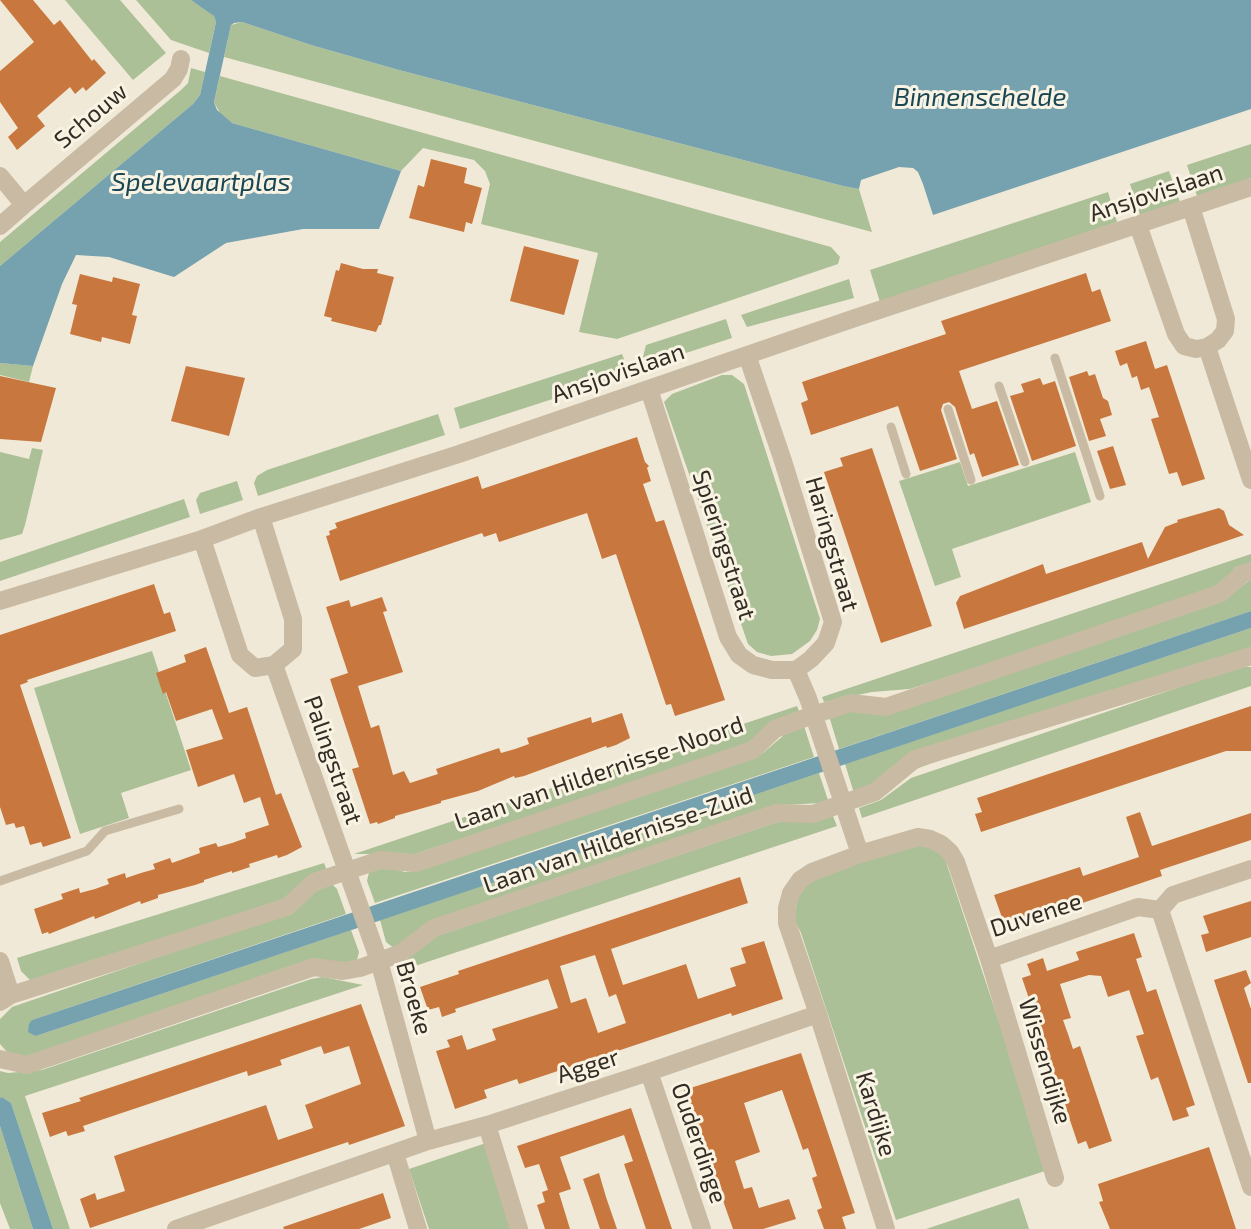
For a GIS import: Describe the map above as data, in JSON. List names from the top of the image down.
{
  "streets": {
    "street": [
      "Schouw",
      "Ansjovislaan",
      "Haringstraat",
      "Spieringstraat",
      "Palingstraat",
      "Laan van Hildernisse-Noord",
      "Laan van Hildernisse-Zuid",
      "Duvenee",
      "Broeke",
      "Wissendijke",
      "Agger",
      "Kardijke",
      "Ouderdinge"
    ]
  },
  "crossings": [
    ["Ansjovislaan", "Haringstraat"],
    ["Ansjovislaan", "Spieringstraat"],
    ["Haringstraat", "Spieringstraat"],
    ["Palingstraat", "Laan van Hildernisse-Noord"],
    ["Palingstraat", "Broeke"],
    ["Laan van Hildernisse-Noord", "Broeke"],
    ["Laan van Hildernisse-Zuid", "Broeke"],
    ["Duvenee", "Wissendijke"],
    ["Broeke", "Agger"],
    ["Agger", "Kardijke"],
    ["Agger", "Ouderdinge"]
  ],
  "water": ["Binnenschelde", "Spelevaartplas"]
}
